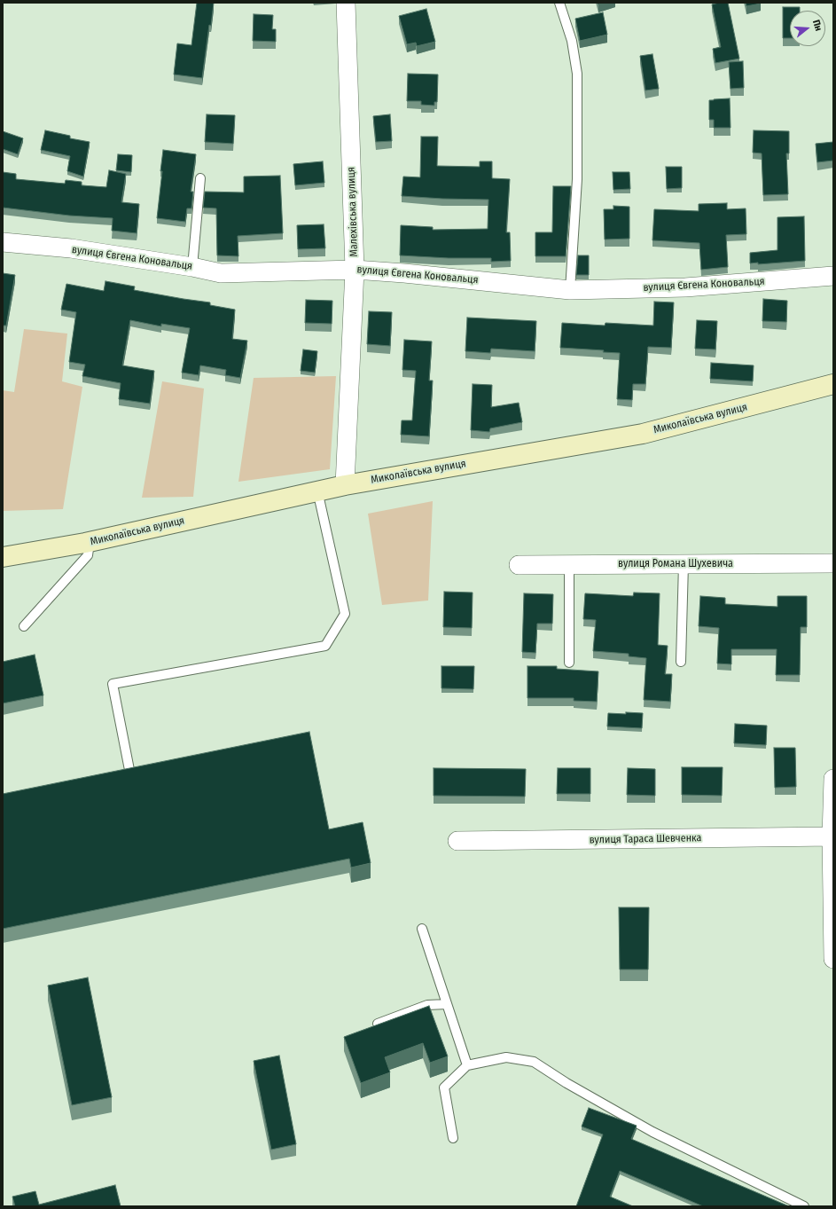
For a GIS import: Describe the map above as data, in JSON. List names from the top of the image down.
{
  "streets": {
    "main road": ["Миколаївська вулиця"],
    "street": [
      "Малехівська вулиця",
      "вулиця Євгена Коновальця",
      "вулиця Романа Шухевича",
      "вулиця Тараса Шевченка"
    ]
  },
  "crossings": [
    ["Малехівська вулиця", "вулиця Євгена Коновальця"],
    ["Малехівська вулиця", "Миколаївська вулиця"]
  ],
  "north": "right"
}
